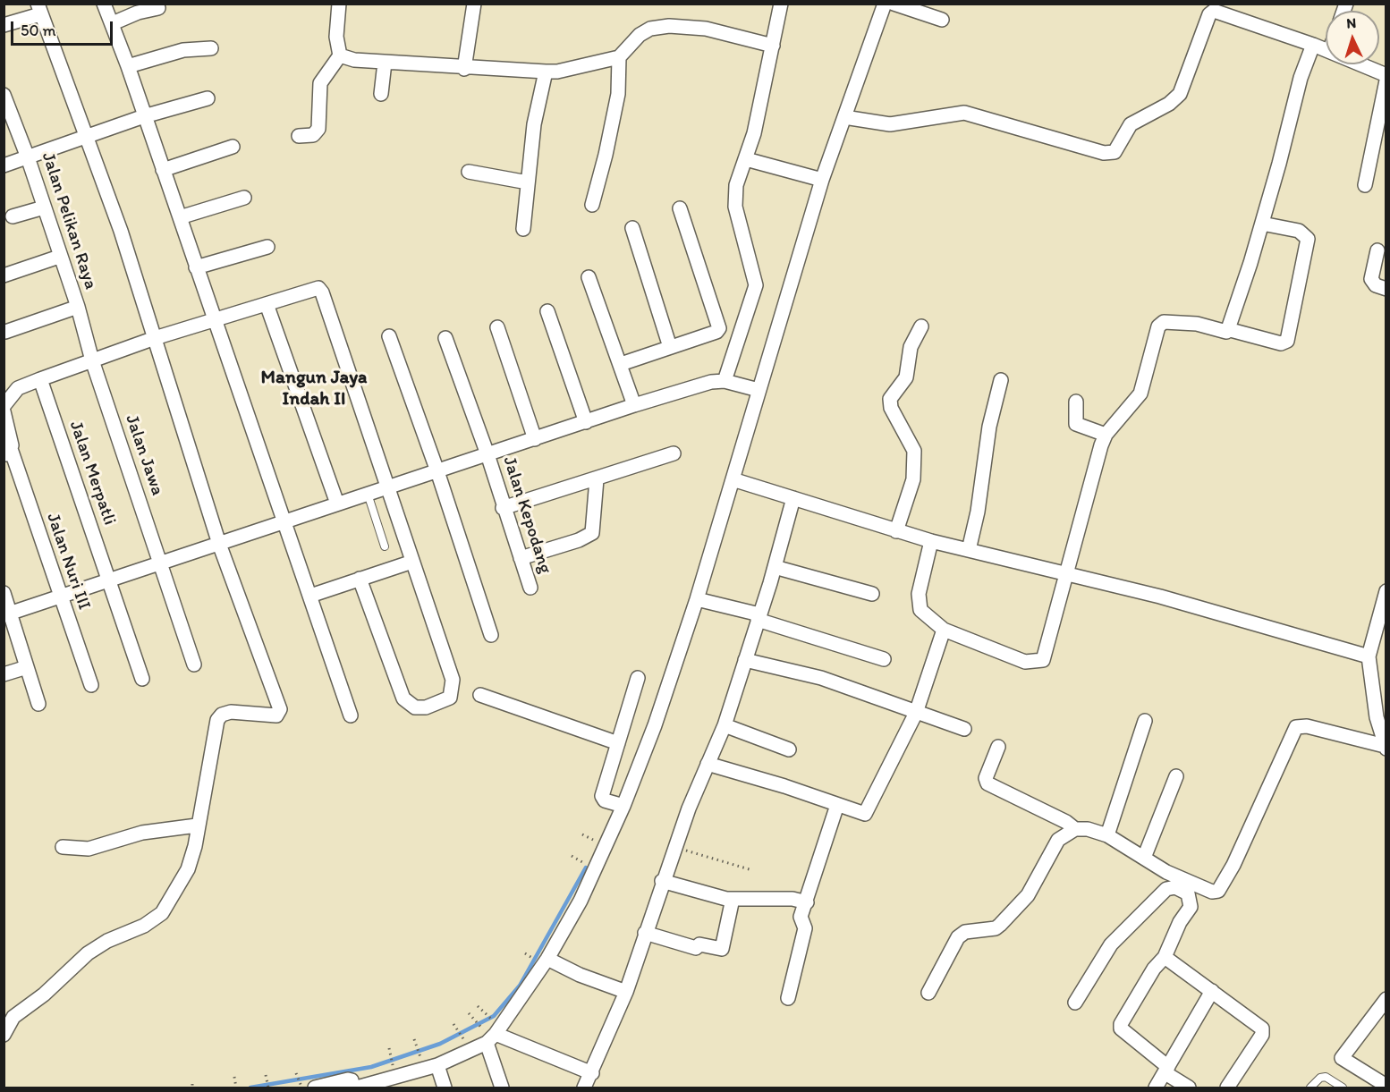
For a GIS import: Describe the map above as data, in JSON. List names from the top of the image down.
{
  "streets": {
    "street": [
      "Jalan Pelikan Raya",
      "Jalan Jawa",
      "Jalan Merpatli",
      "Jalan Kepodang",
      "Jalan Nuri III"
    ]
  },
  "crossings": [
    ["Jalan Pelikan Raya", "Jalan Jawa"]
  ],
  "districts": ["Mangun Jaya Indah II"],
  "scale_bar": "50 m",
  "north": "top"
}
